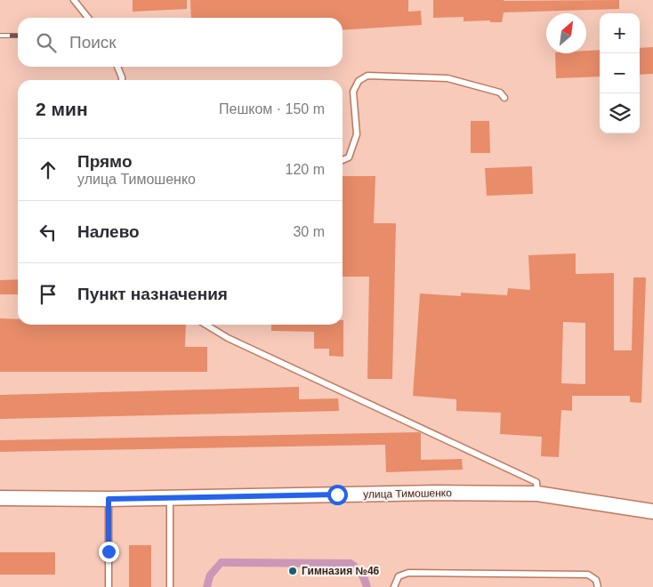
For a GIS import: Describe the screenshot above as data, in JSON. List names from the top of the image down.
{
  "streets": {
    "street": ["улица Тимошенко"]
  },
  "places": ["Гимназия №46"],
  "north": "top right",
  "page": {
    "map_buttons": ["+", "−"],
    "search": "Поиск",
    "heading": ["2 мин", "Пешком · 150 m"],
    "list": [
      ["Прямо", "улица Тимошенко", "120 m"],
      ["Налево", "30 m"],
      "Пункт назначения"
    ]
  }
}
